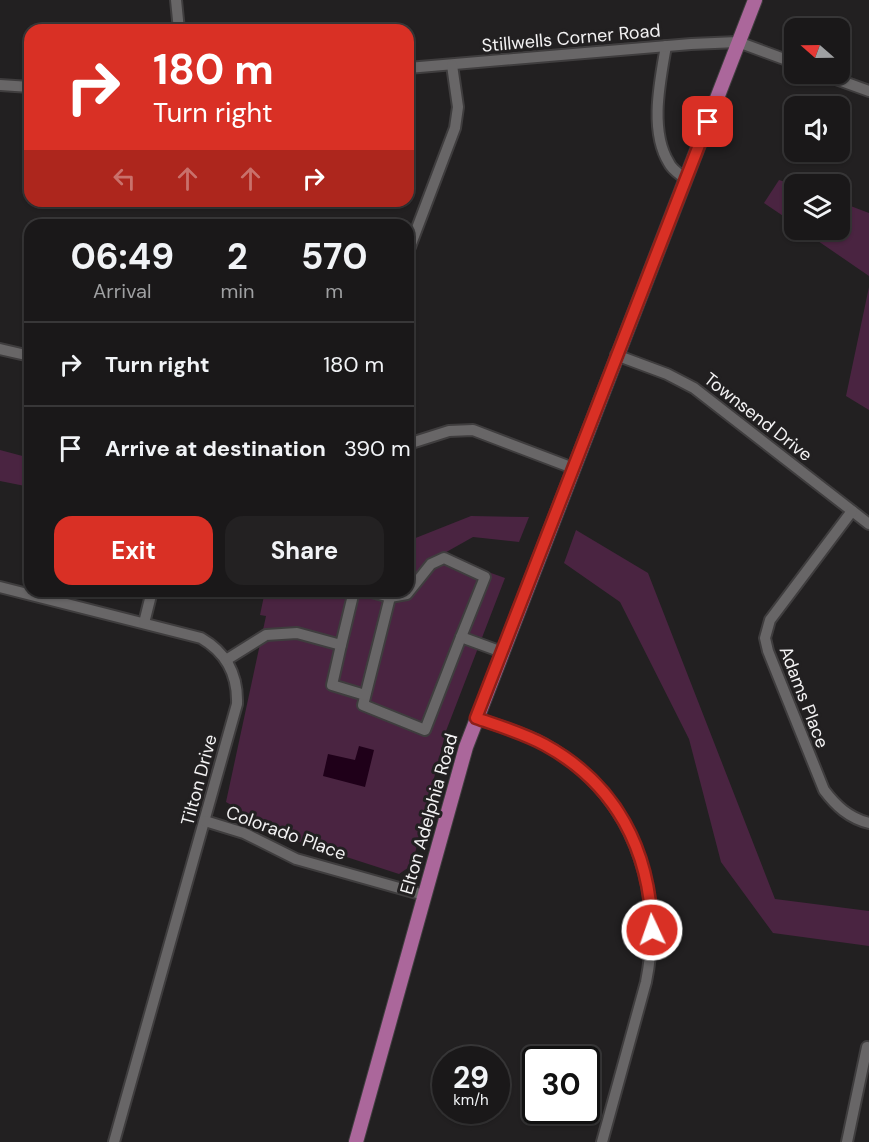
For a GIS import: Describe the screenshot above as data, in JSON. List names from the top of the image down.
{
  "streets": {
    "main road": ["Elton Adelphia Road"],
    "street": [
      "Stillwells Corner Road",
      "Townsend Drive",
      "Adams Place",
      "Tilton Drive",
      "Colorado Place"
    ]
  },
  "crossings": [
    ["Stillwells Corner Road", "Elton Adelphia Road"],
    ["Townsend Drive", "Adams Place"],
    ["Townsend Drive", "Elton Adelphia Road"],
    ["Tilton Drive", "Colorado Place"],
    ["Elton Adelphia Road", "Colorado Place"]
  ],
  "north": "left",
  "page": {
    "turn": ["180 m", "Turn right"],
    "eta": [
      "06:49",
      "Arrival",
      "2",
      "min",
      "570",
      "m"
    ],
    "list": [
      {
        "name": "Turn right",
        "value": "180 m"
      },
      {
        "name": "Arrive at destination",
        "value": "390 m"
      }
    ],
    "buttons": ["Exit", "Share"],
    "speed": "29 km/h",
    "limit": "30"
  }
}
